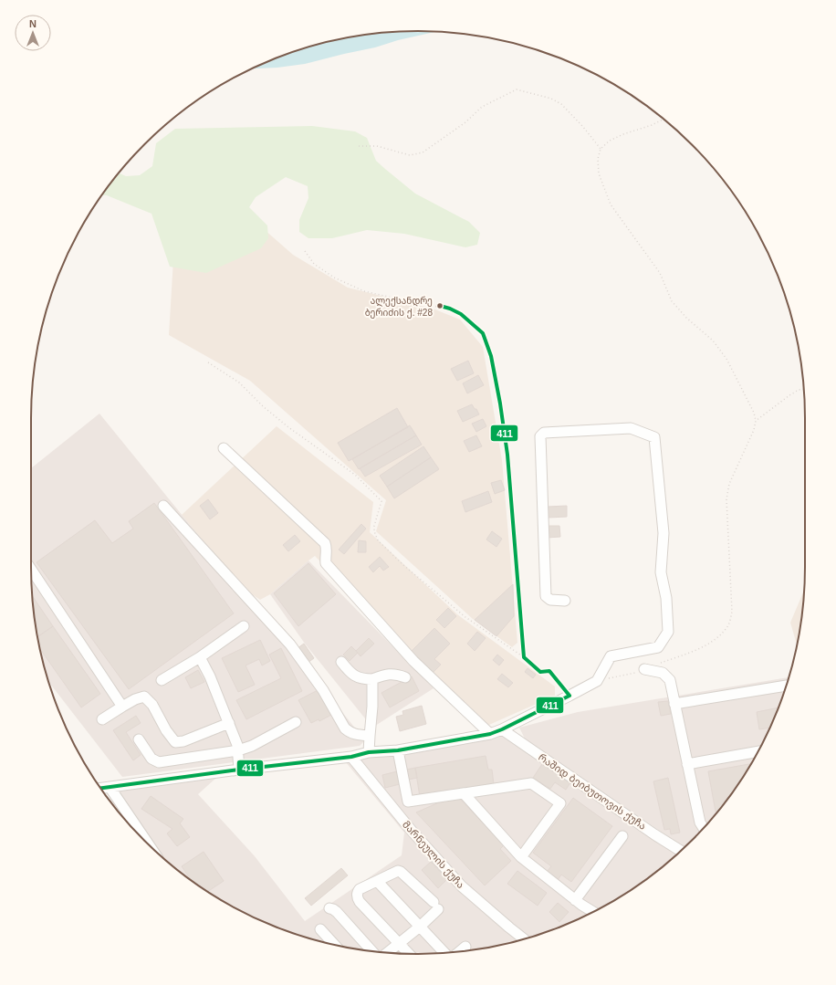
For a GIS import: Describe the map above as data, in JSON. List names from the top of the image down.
{
  "streets": {
    "street": ["რაშიდ ბეიბუთოვის ქუჩა", "მარნეულის ქუჩა"]
  },
  "places": ["ალექსანდრე ბერიძის ქ. #28"],
  "lines": ["transit line 411"],
  "north": "top"
}
